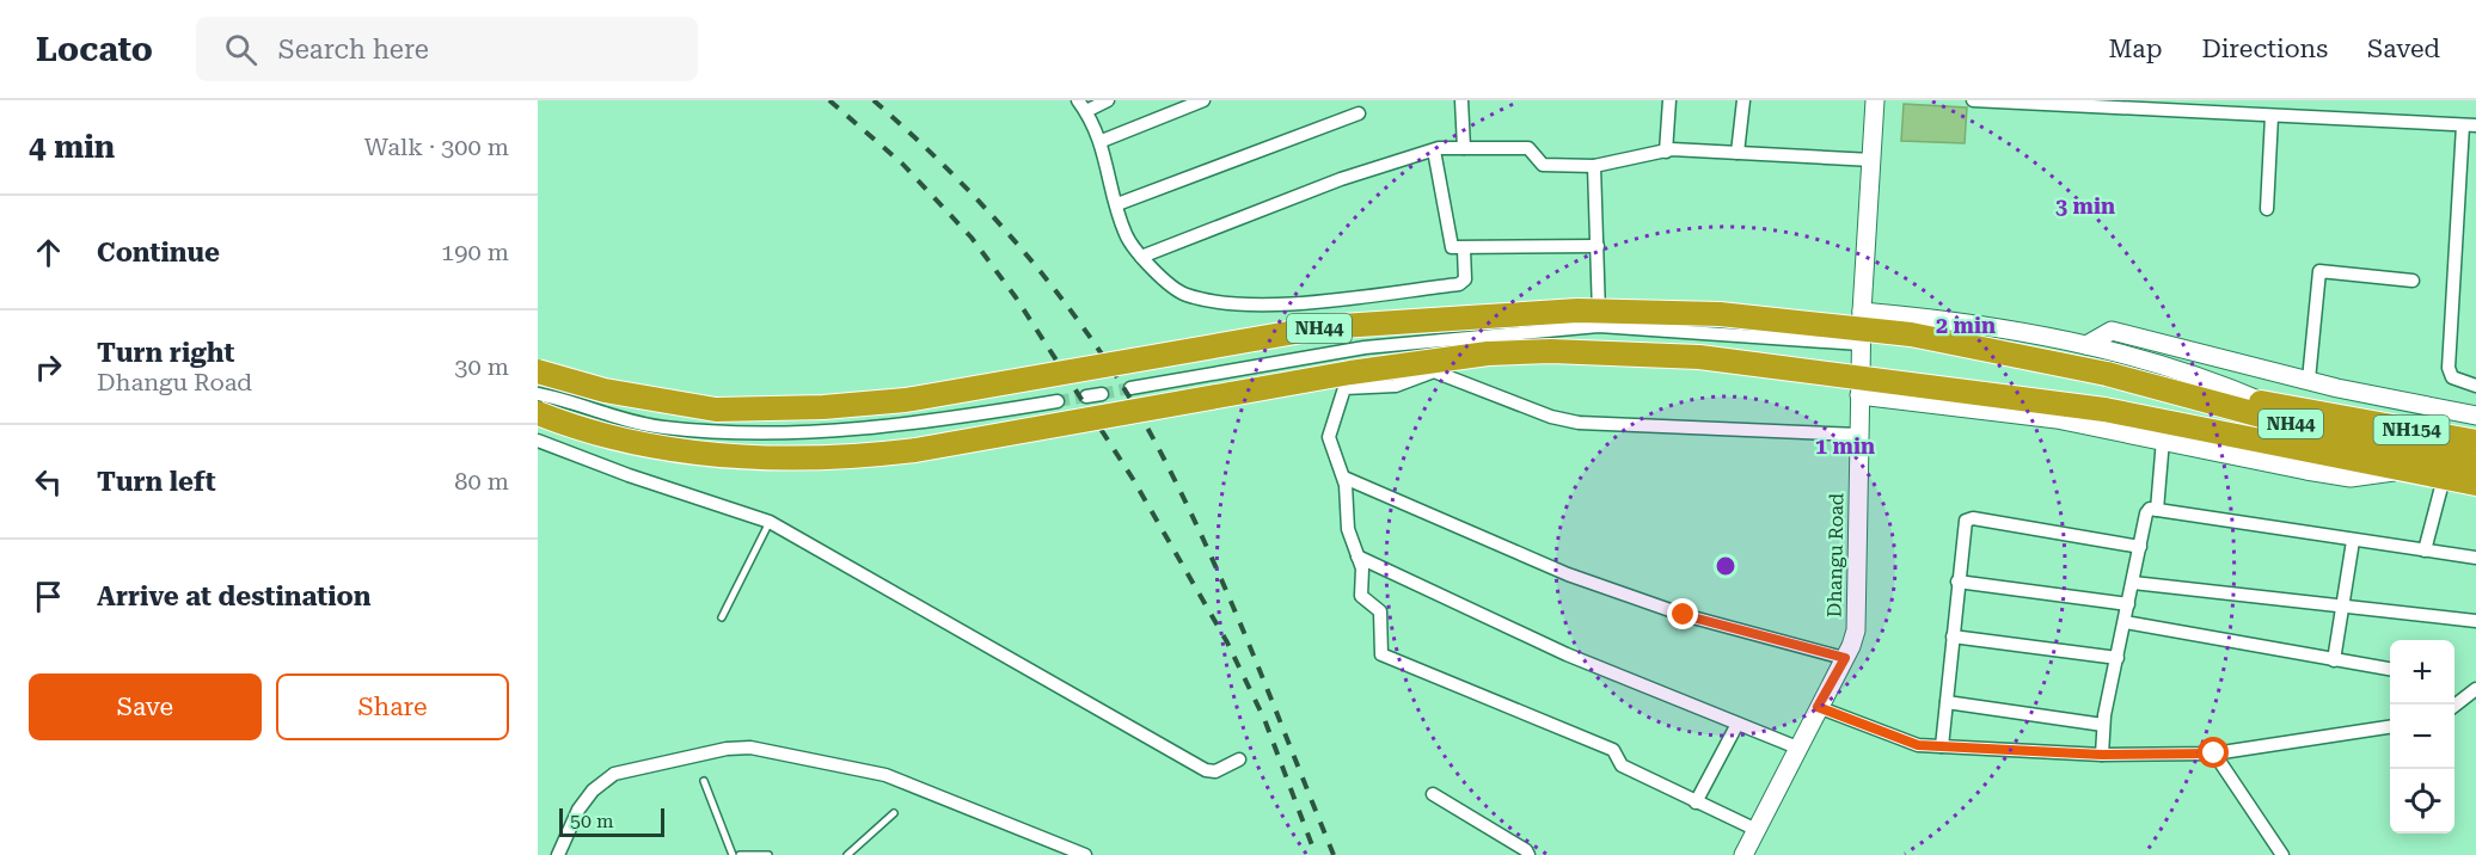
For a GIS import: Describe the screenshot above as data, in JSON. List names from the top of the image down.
{
  "streets": {
    "highway": ["NH44", "NH154"],
    "street": ["Dhangu Road"]
  },
  "scale_bar": "50 m",
  "page": {
    "header": "Locato",
    "search": "Search here",
    "nav": ["Map", "Directions", "Saved"],
    "heading": ["4 min", "Walk · 300 m"],
    "list": [
      ["Continue", "190 m"],
      ["Turn right", "Dhangu Road", "30 m"],
      ["Turn left", "80 m"],
      "Arrive at destination"
    ],
    "map_buttons": ["+", "−"],
    "buttons": ["Save", "Share"],
    "scale": "50 m"
  },
  "rings": ["3 min", "2 min", "1 min"]
}
